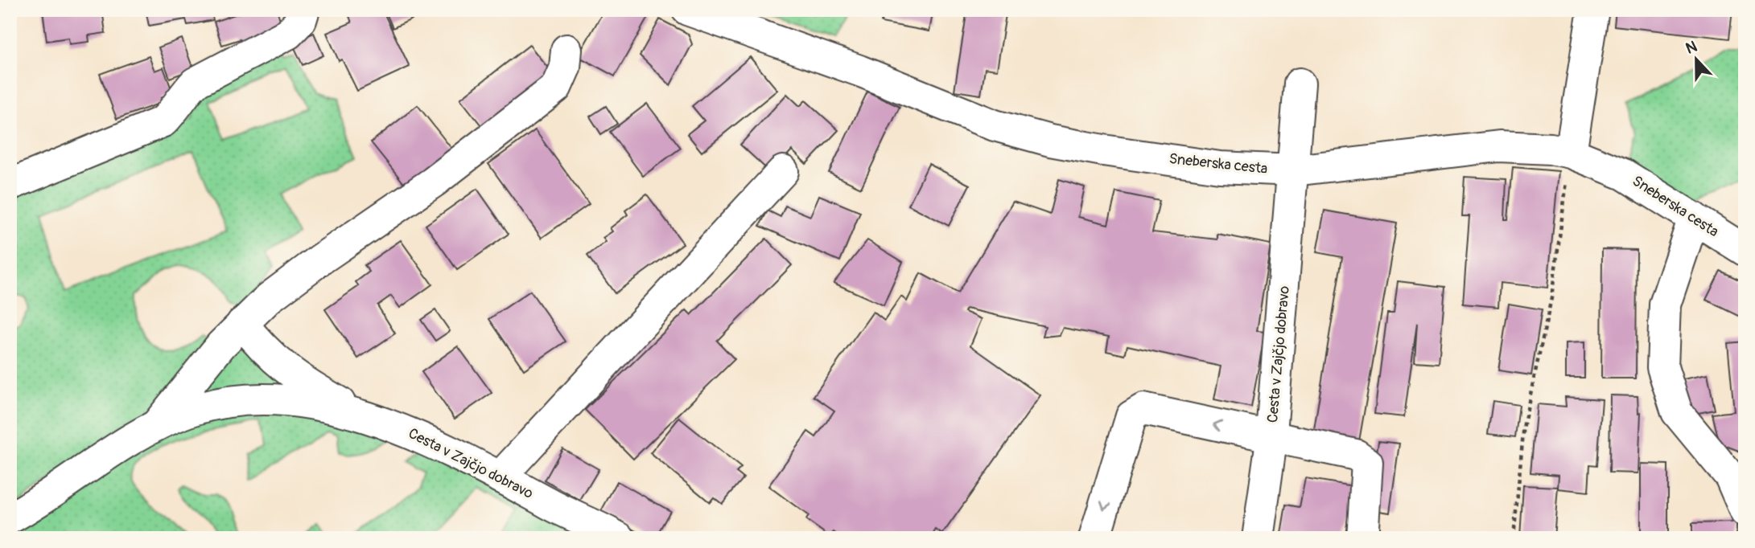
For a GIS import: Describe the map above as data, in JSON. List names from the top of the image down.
{
  "streets": {
    "street": ["Sneberska cesta", "Cesta v Zajčjo dobravo"]
  },
  "crossings": [
    ["Sneberska cesta", "Cesta v Zajčjo dobravo"]
  ],
  "north": "top"
}
